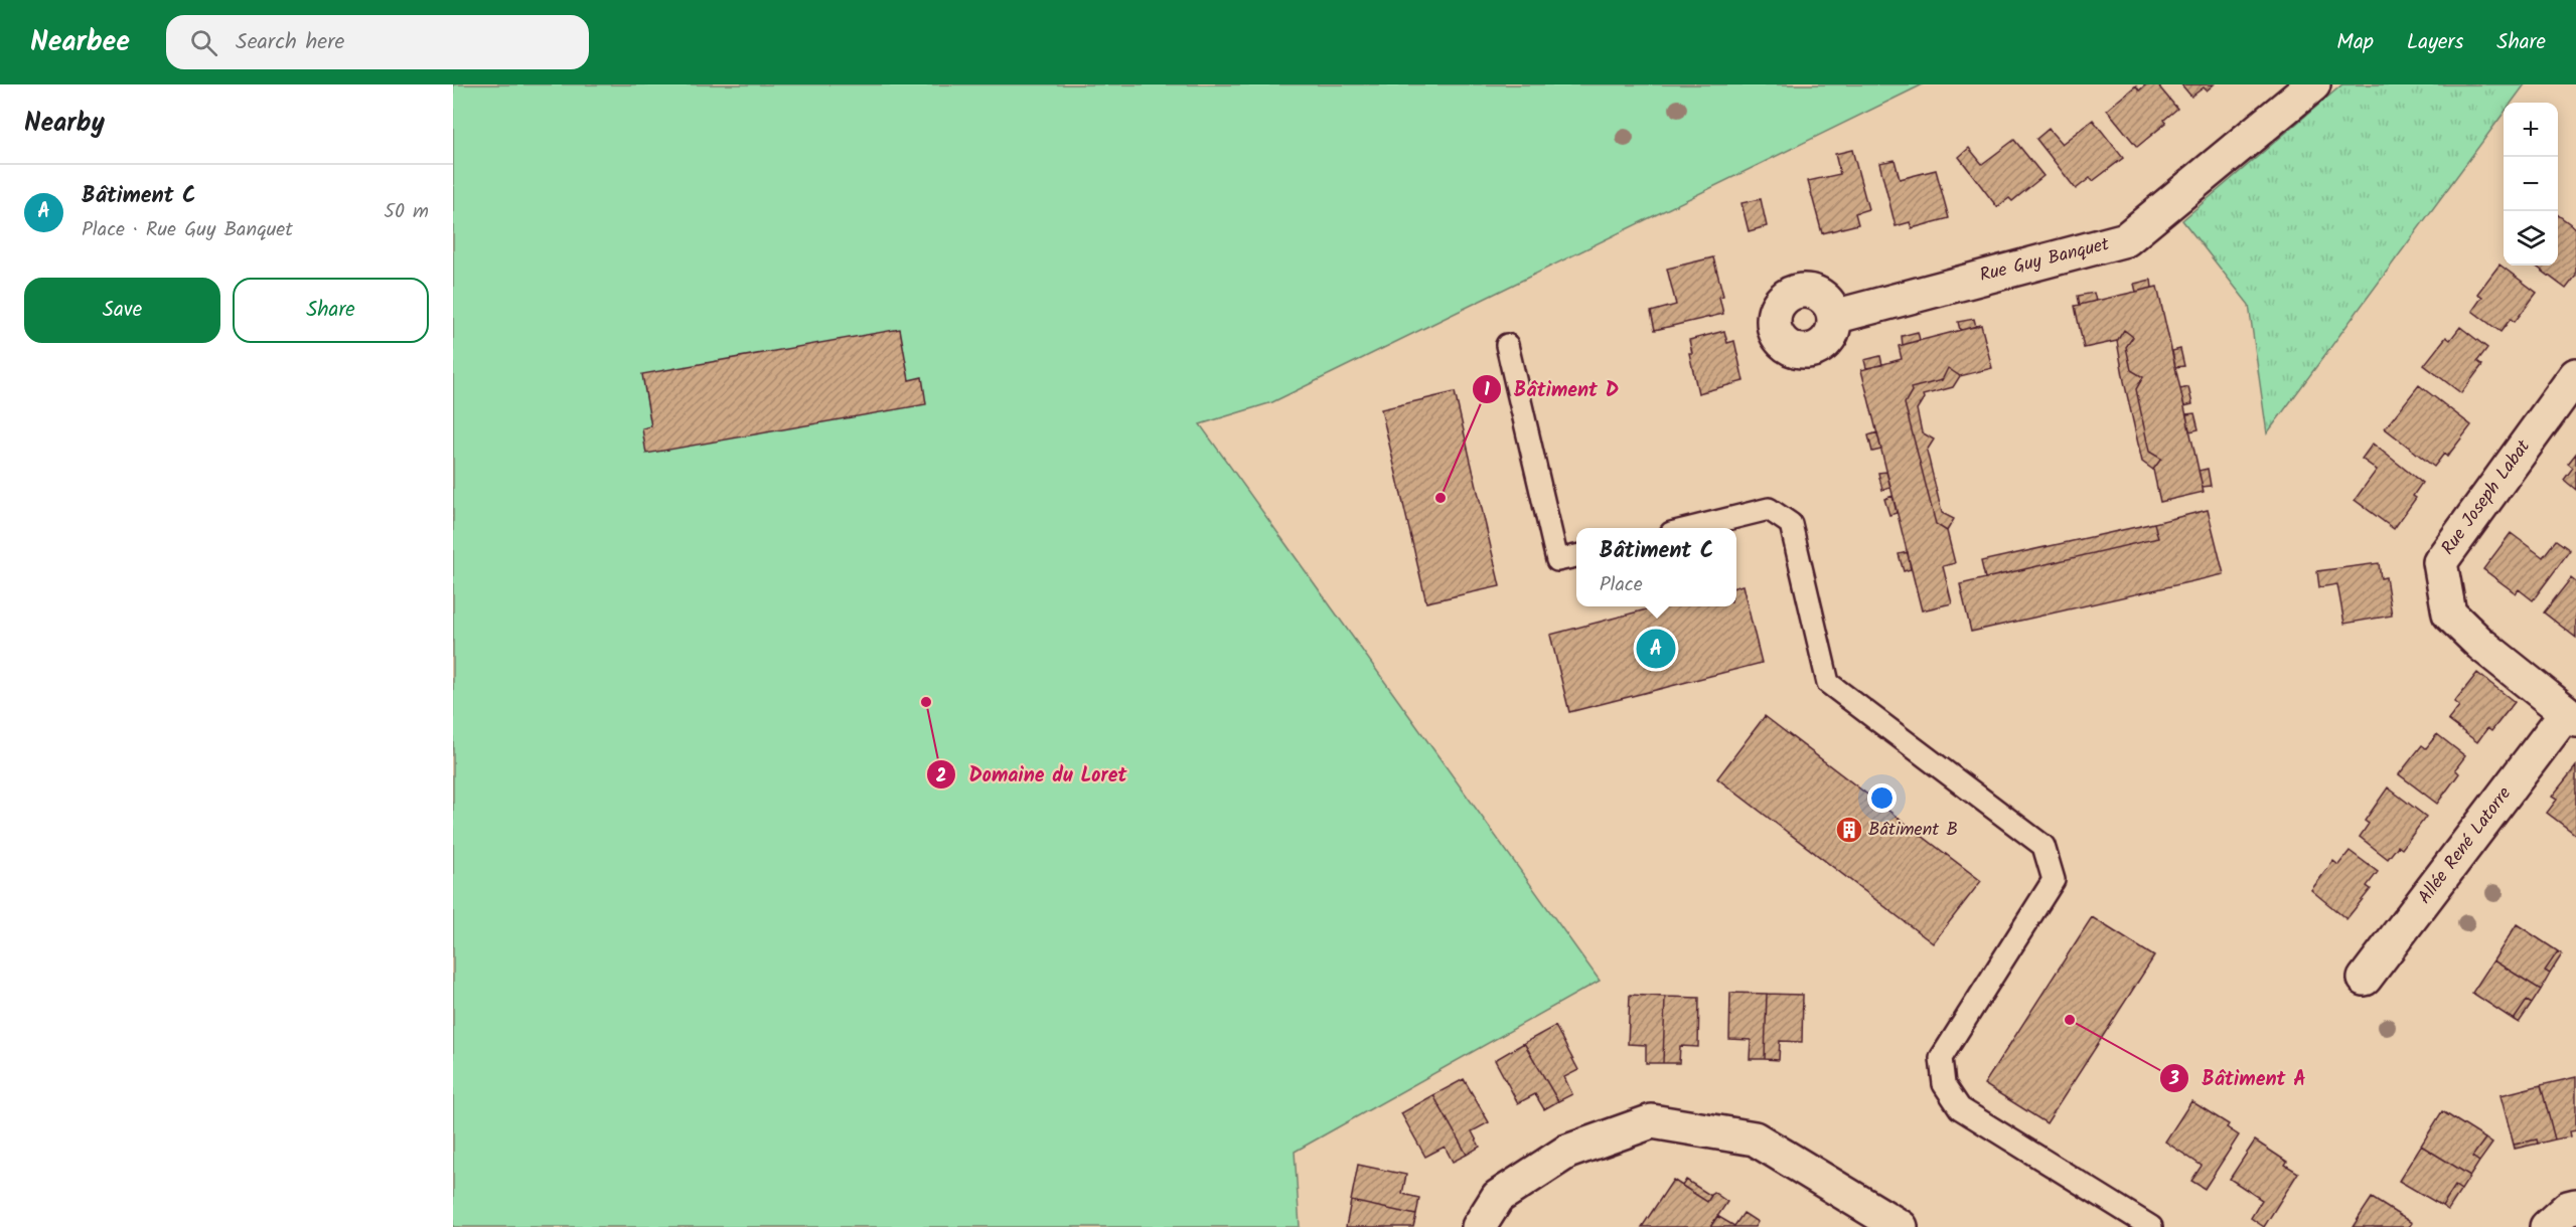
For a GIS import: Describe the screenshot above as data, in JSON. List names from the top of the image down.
{
  "streets": {
    "street": ["Rue Guy Banquet", "Rue Joseph Labat", "Allée René Latorre"]
  },
  "crossings": [
    ["Rue Joseph Labat", "Allée René Latorre"]
  ],
  "places": {
    "other": ["Bâtiment D", "Domaine du Loret", "Bâtiment A"],
    "building": ["Bâtiment B"]
  },
  "page": {
    "header": "Nearbee",
    "search": "Search here",
    "nav": ["Map", "Layers", "Share"],
    "heading": "Nearby",
    "map_buttons": ["+", "−"],
    "list": [
      {
        "mark": "A",
        "name": "Bâtiment C",
        "note": "Place · Rue Guy Banquet",
        "value": "50 m"
      }
    ],
    "buttons": ["Save", "Share"],
    "popup": ["Bâtiment C", "Place"],
    "pins": "A"
  }
}
